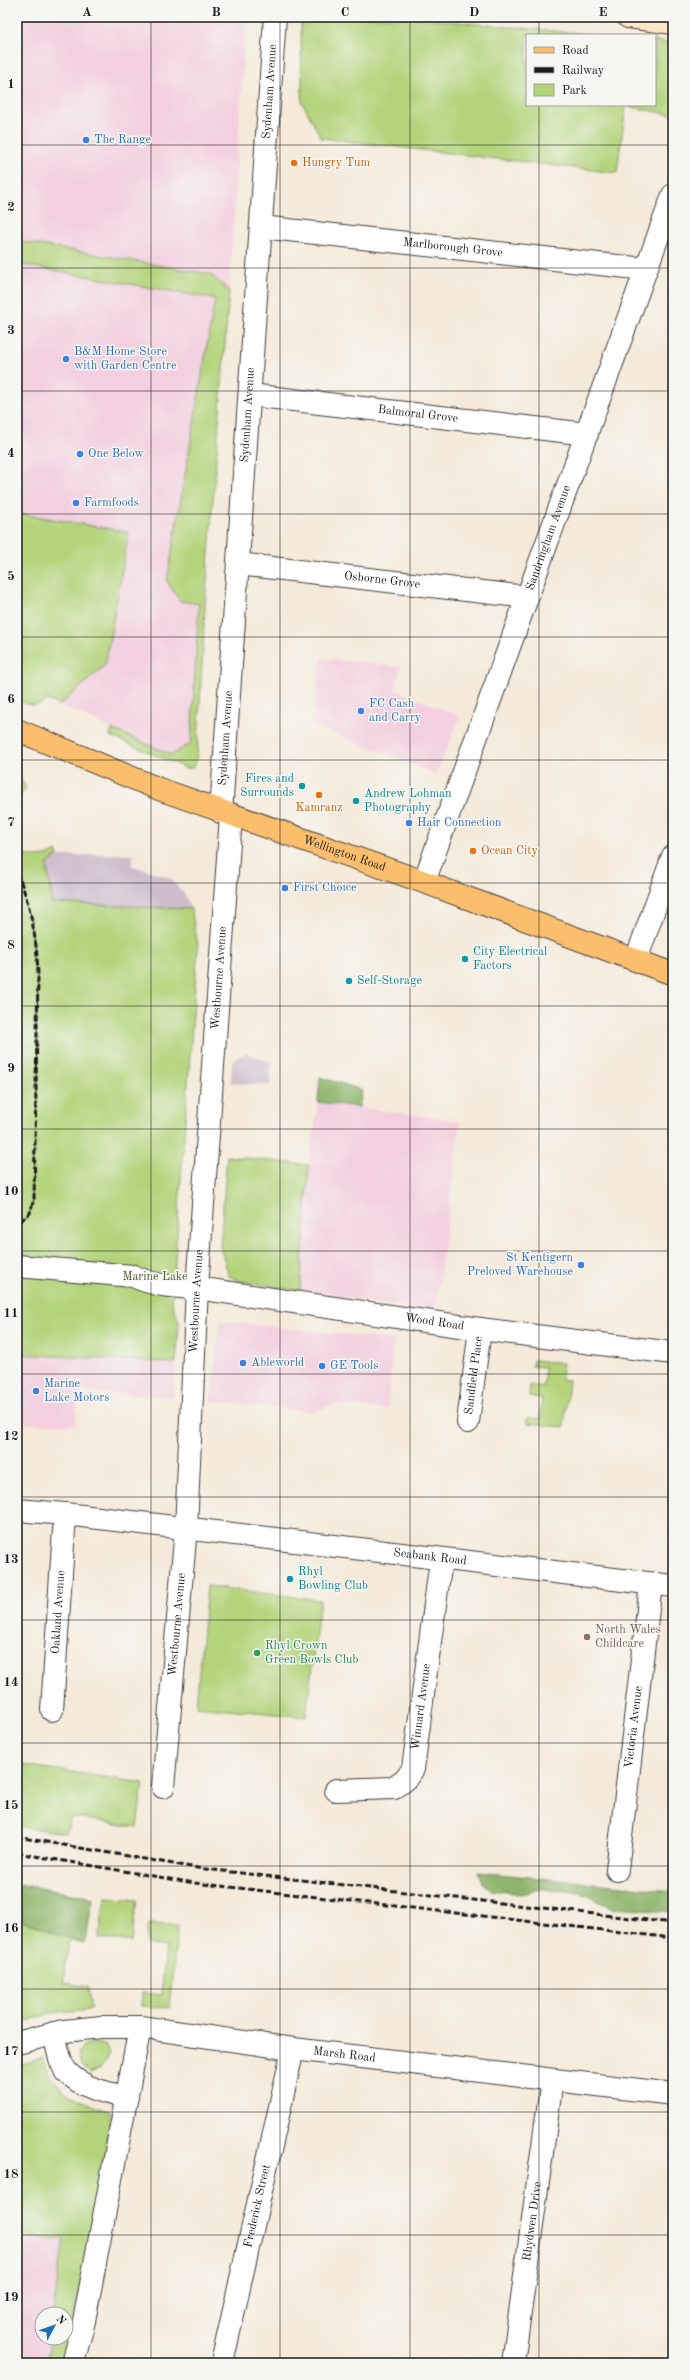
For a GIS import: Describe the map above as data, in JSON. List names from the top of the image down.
{
  "streets": {
    "main road": ["Wellington Road"],
    "street": [
      "Sydenham Avenue",
      "Marlborough Grove",
      "Balmoral Grove",
      "Sandringham Avenue",
      "Osborne Grove",
      "Westbourne Avenue",
      "Wood Road",
      "Sandfield Place",
      "Seabank Road",
      "Oakland Avenue",
      "Winnard Avenue",
      "Victoria Avenue",
      "Marsh Road",
      "Frederick Street",
      "Rhydwen Drive"
    ]
  },
  "crossings": [
    ["Sydenham Avenue", "Marlborough Grove"],
    ["Sydenham Avenue", "Balmoral Grove"],
    ["Sydenham Avenue", "Osborne Grove"],
    ["Sydenham Avenue", "Wellington Road"],
    ["Sydenham Avenue", "Westbourne Avenue"],
    ["Marlborough Grove", "Sandringham Avenue"],
    ["Balmoral Grove", "Sandringham Avenue"],
    ["Sandringham Avenue", "Osborne Grove"],
    ["Sandringham Avenue", "Wellington Road"],
    ["Wellington Road", "Westbourne Avenue"],
    ["Westbourne Avenue", "Wood Road"],
    ["Westbourne Avenue", "Seabank Road"],
    ["Wood Road", "Sandfield Place"],
    ["Seabank Road", "Winnard Avenue"],
    ["Seabank Road", "Victoria Avenue"],
    ["Marsh Road", "Frederick Street"],
    ["Marsh Road", "Rhydwen Drive"]
  ],
  "parks": ["Marine Lake"],
  "places": [
    "The Range",
    "Hungry Tum",
    "B&M Home Store with Garden Centre",
    "One Below",
    "Farmfoods",
    "FC Cash and Carry",
    "Fires and Surrounds",
    "Kamranz",
    "Andrew Lohman Photography",
    "Hair Connection",
    "Ocean City",
    "First Choice",
    "City Electrical Factors",
    "Self-Storage",
    "St Kentigern Preloved Warehouse",
    "Ableworld",
    "GE Tools",
    "Marine Lake Motors",
    "Rhyl Bowling Club",
    "North Wales Childcare",
    "Rhyl Crown Green Bowls Club"
  ],
  "legend": ["Road", "Railway", "Park"],
  "north": "top right",
  "grid": {
    "columns": [
      "A",
      "B",
      "C",
      "D",
      "E"
    ],
    "rows": [
      "1",
      "2",
      "3",
      "4",
      "5",
      "6",
      "7",
      "8",
      "9",
      "10",
      "11",
      "12",
      "13",
      "14",
      "15",
      "16",
      "17",
      "18",
      "19"
    ]
  }
}
